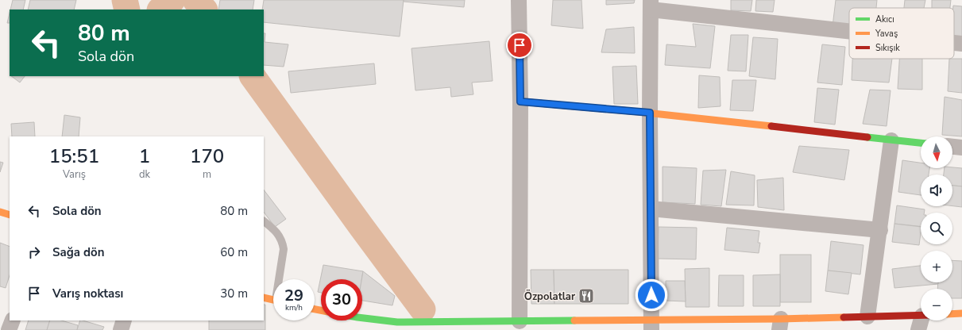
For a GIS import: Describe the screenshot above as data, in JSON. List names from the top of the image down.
{
  "places": {
    "restaurant": ["Özpolatlar"]
  },
  "legend": ["Akıcı", "Yavaş", "Sıkışık"],
  "north": "bottom",
  "page": {
    "turn": ["80 m", "Sola dön"],
    "map_buttons": ["+", "−"],
    "eta": [
      "15:51",
      "Varış",
      "1",
      "dk",
      "170",
      "m"
    ],
    "list": [
      {
        "name": "Sola dön",
        "value": "80 m"
      },
      {
        "name": "Sağa dön",
        "value": "60 m"
      },
      {
        "name": "Varış noktası",
        "value": "30 m"
      }
    ],
    "speed": "29 km/h",
    "limit": "30"
  }
}
